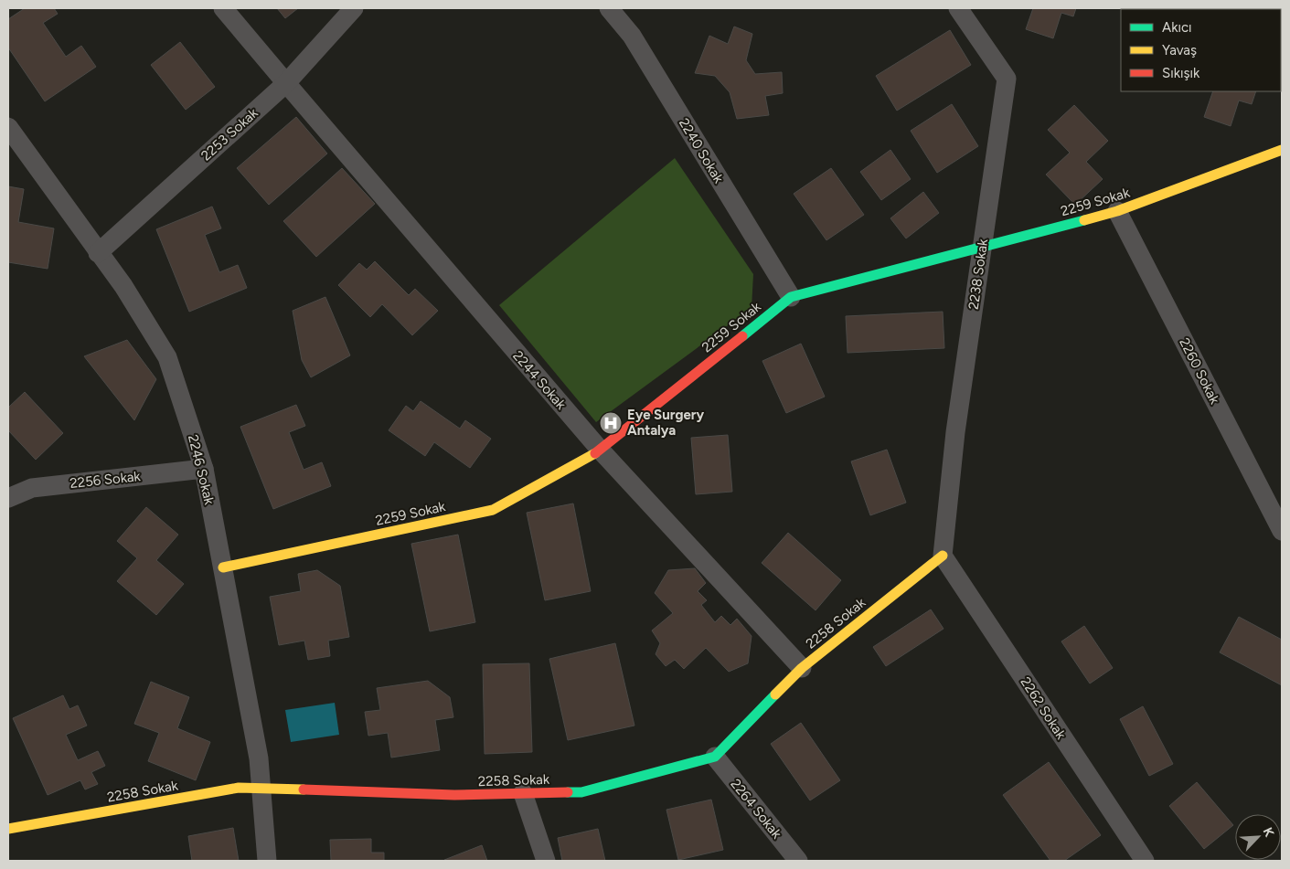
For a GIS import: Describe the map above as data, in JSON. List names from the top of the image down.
{
  "streets": {
    "street": [
      "2253 Sokak",
      "2240 Sokak",
      "2259 Sokak",
      "2238 Sokak",
      "2260 Sokak",
      "2244 Sokak",
      "2246 Sokak",
      "2256 Sokak",
      "2258 Sokak",
      "2262 Sokak",
      "2264 Sokak"
    ]
  },
  "crossings": [
    ["2253 Sokak", "2244 Sokak"],
    ["2253 Sokak", "2246 Sokak"],
    ["2240 Sokak", "2259 Sokak"],
    ["2259 Sokak", "2238 Sokak"],
    ["2259 Sokak", "2260 Sokak"],
    ["2259 Sokak", "2244 Sokak"],
    ["2259 Sokak", "2246 Sokak"],
    ["2238 Sokak", "2258 Sokak"],
    ["2238 Sokak", "2262 Sokak"],
    ["2244 Sokak", "2258 Sokak"],
    ["2246 Sokak", "2256 Sokak"],
    ["2246 Sokak", "2258 Sokak"],
    ["2258 Sokak", "2262 Sokak"],
    ["2258 Sokak", "2264 Sokak"]
  ],
  "places": {
    "hospital": ["Eye Surgery Antalya"]
  },
  "legend": ["Akıcı", "Yavaş", "Sıkışık"],
  "north": "top right"
}
